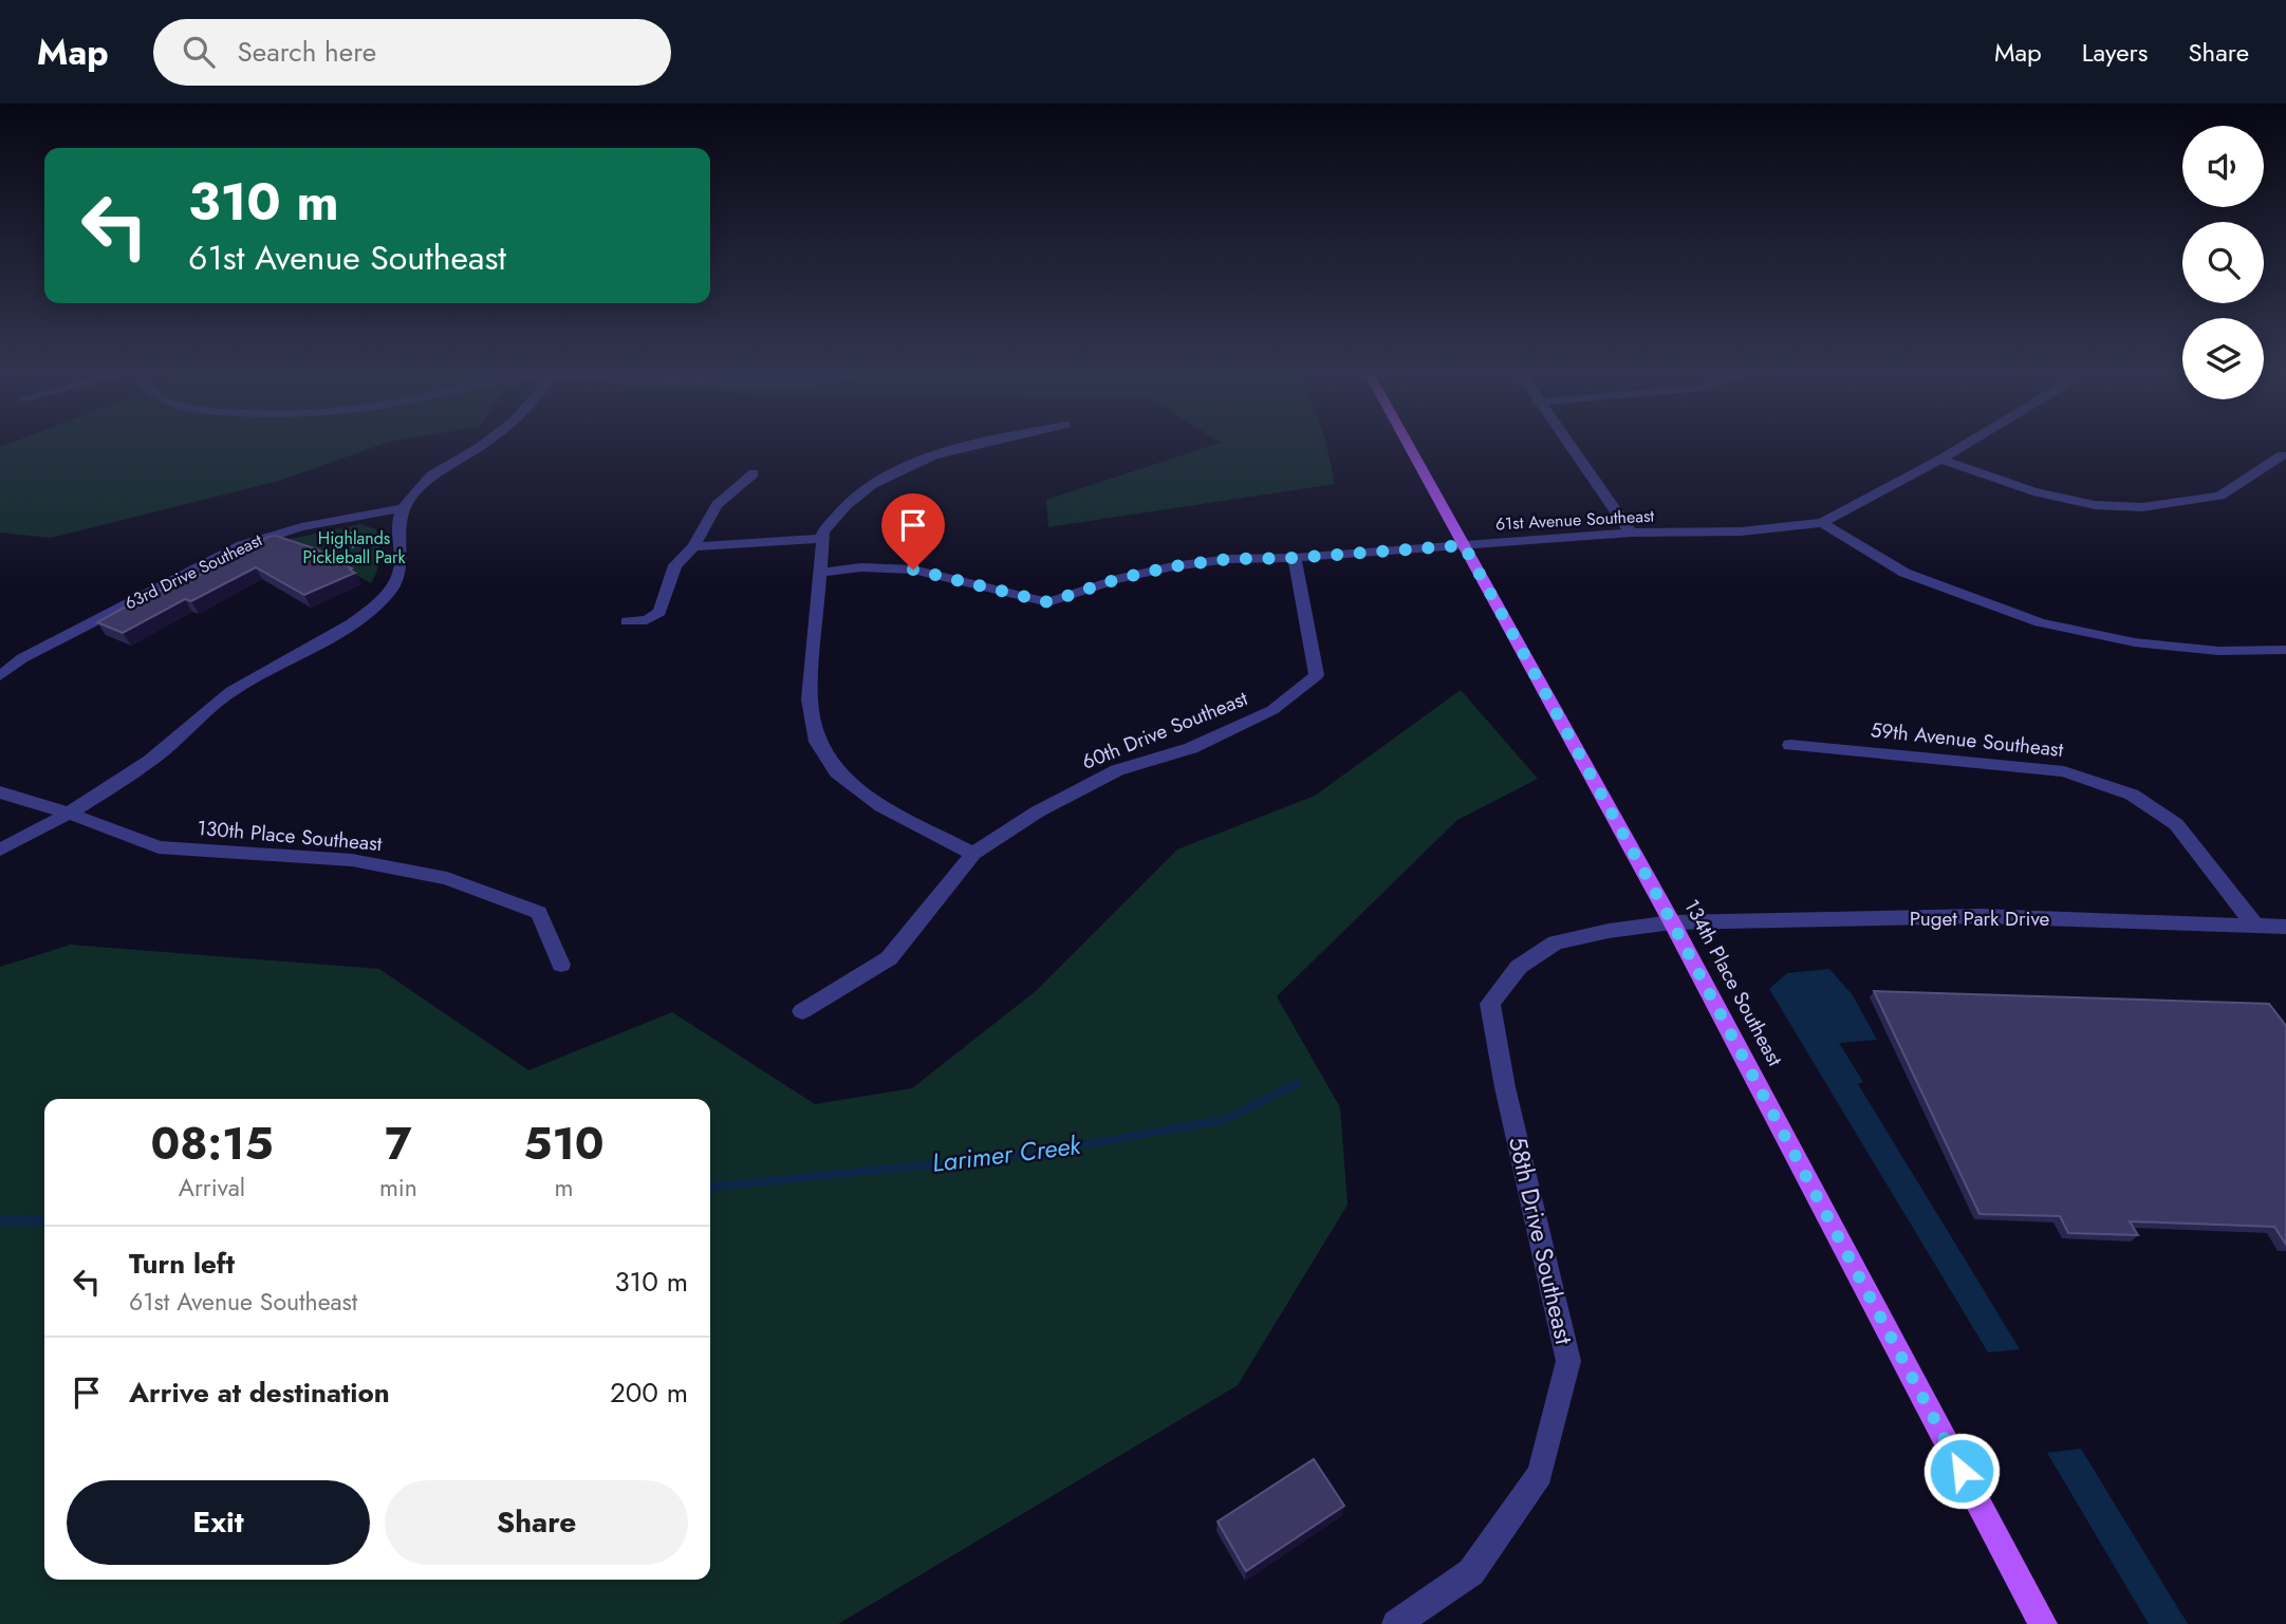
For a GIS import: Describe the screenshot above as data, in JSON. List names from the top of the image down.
{
  "streets": {
    "main road": ["134th Place Southeast"],
    "street": [
      "61st Avenue Southeast",
      "63rd Drive Southeast",
      "60th Drive Southeast",
      "59th Avenue Southeast",
      "130th Place Southeast",
      "Puget Park Drive",
      "58th Drive Southeast"
    ]
  },
  "crossings": [
    ["61st Avenue Southeast", "60th Drive Southeast"],
    ["61st Avenue Southeast", "134th Place Southeast"],
    ["59th Avenue Southeast", "Puget Park Drive"],
    ["Puget Park Drive", "134th Place Southeast"],
    ["Puget Park Drive", "58th Drive Southeast"],
    ["134th Place Southeast", "58th Drive Southeast"]
  ],
  "water": ["Larimer Creek"],
  "parks": ["Highlands Pickleball Park"],
  "page": {
    "header": "Map",
    "search": "Search here",
    "nav": ["Map", "Layers", "Share"],
    "turn": ["310 m", "61st Avenue Southeast"],
    "eta": [
      "08:15",
      "Arrival",
      "7",
      "min",
      "510",
      "m"
    ],
    "list": [
      {
        "name": "Turn left",
        "note": "61st Avenue Southeast",
        "value": "310 m"
      },
      {
        "name": "Arrive at destination",
        "value": "200 m"
      }
    ],
    "buttons": ["Exit", "Share"]
  }
}
